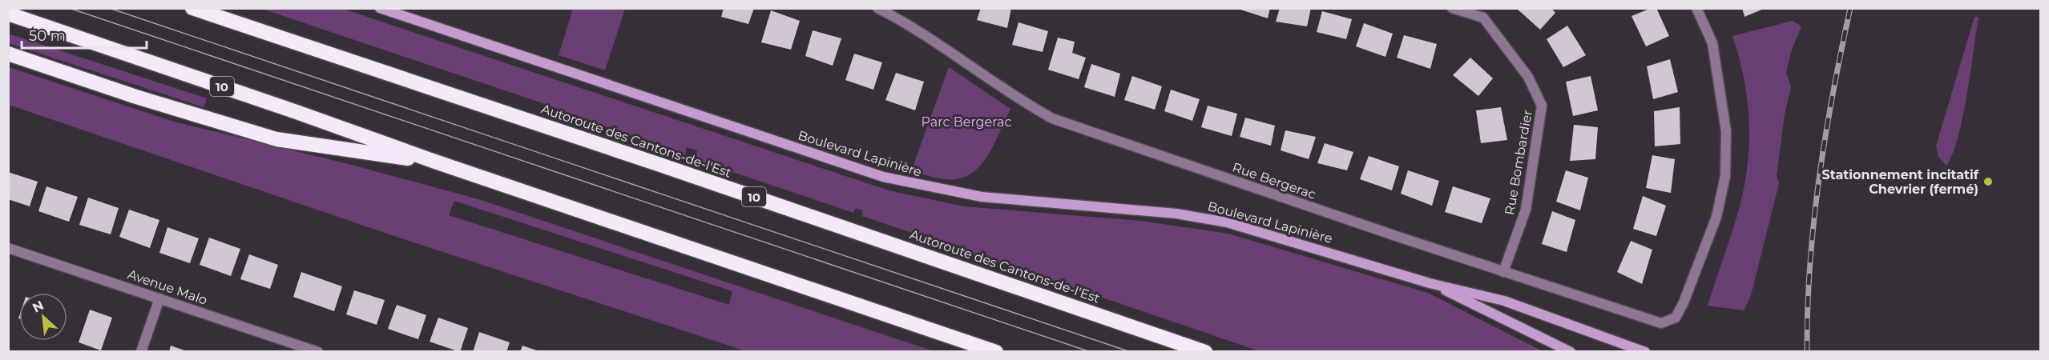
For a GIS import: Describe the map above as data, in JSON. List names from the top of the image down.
{
  "streets": {
    "highway": ["10", "Autoroute des Cantons-de-l'Est"],
    "main road": ["Boulevard Lapinière"],
    "street": ["Rue Bombardier", "Rue Bergerac", "Avenue Malo"]
  },
  "crossings": [
    ["Rue Bombardier", "Rue Bergerac"]
  ],
  "parks": ["Parc Bergerac"],
  "places": ["Stationnement incitatif Chevrier (fermé)"],
  "scale_bar": "50 m",
  "north": "top left"
}
